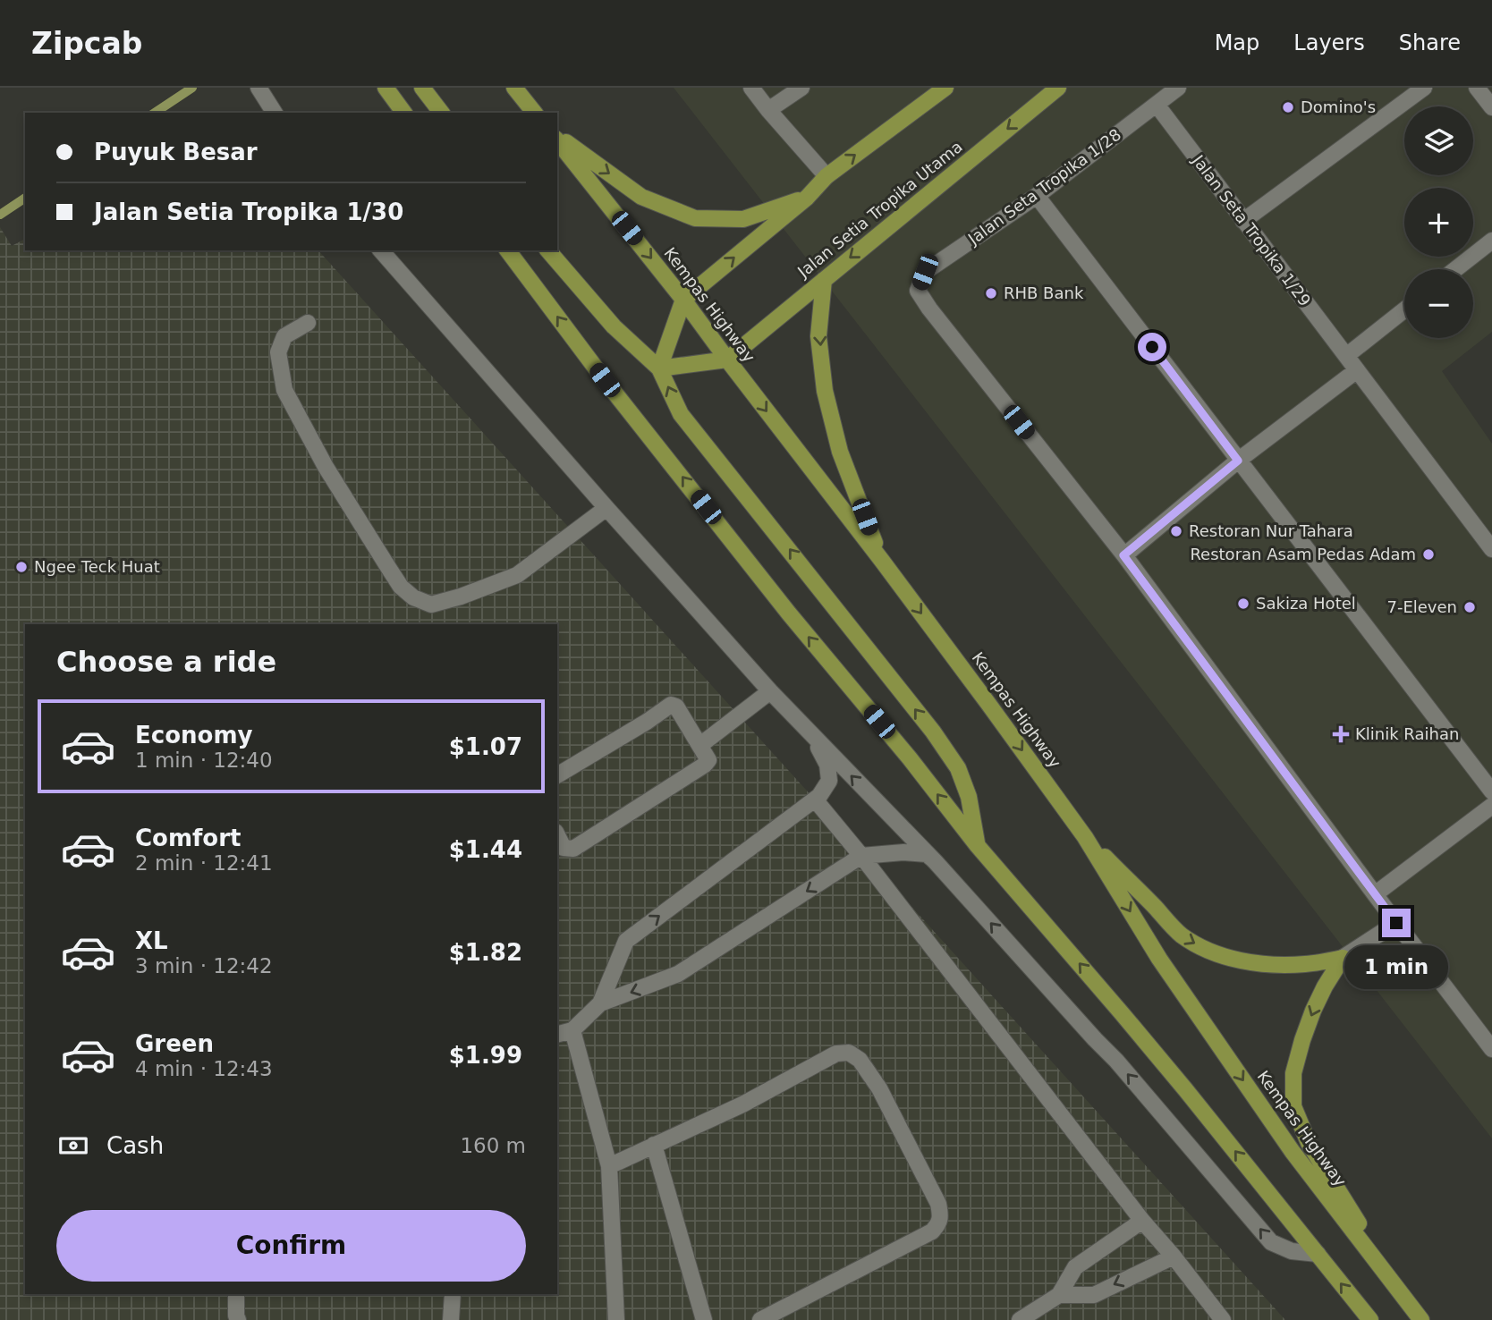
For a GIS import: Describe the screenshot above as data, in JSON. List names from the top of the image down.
{
  "streets": {
    "main road": ["Jalan Setia Tropika Utama", "Kempas Highway"],
    "street": ["Jalan Seta Tropika 1/28", "Jalan Seta Tropika 1/29"]
  },
  "crossings": [
    ["Jalan Seta Tropika 1/28", "Jalan Seta Tropika 1/29"],
    ["Jalan Setia Tropika Utama", "Kempas Highway"]
  ],
  "places": {
    "other": [
      "Domino's",
      "RHB Bank",
      "Restoran Nur Tahara",
      "Restoran Asam Pedas Adam",
      "Ngee Teck Huat",
      "Sakiza Hotel",
      "7-Eleven"
    ],
    "health": ["Klinik Raihan"]
  },
  "page": {
    "header": "Zipcab",
    "nav": ["Map", "Layers", "Share"],
    "map_buttons": ["+", "−"],
    "banner": ["Puyuk Besar", "Jalan Setia Tropika 1/30"],
    "heading": "Choose a ride",
    "list": [
      {
        "name": "Economy",
        "note": "1 min · 12:40",
        "value": "$1.07"
      },
      {
        "name": "Comfort",
        "note": "2 min · 12:41",
        "value": "$1.44"
      },
      {
        "name": "XL",
        "note": "3 min · 12:42",
        "value": "$1.82"
      },
      {
        "name": "Green",
        "note": "4 min · 12:43",
        "value": "$1.99"
      }
    ],
    "bubble": "1 min",
    "pay": ["Cash", "160 m"],
    "buttons": "Confirm"
  }
}
